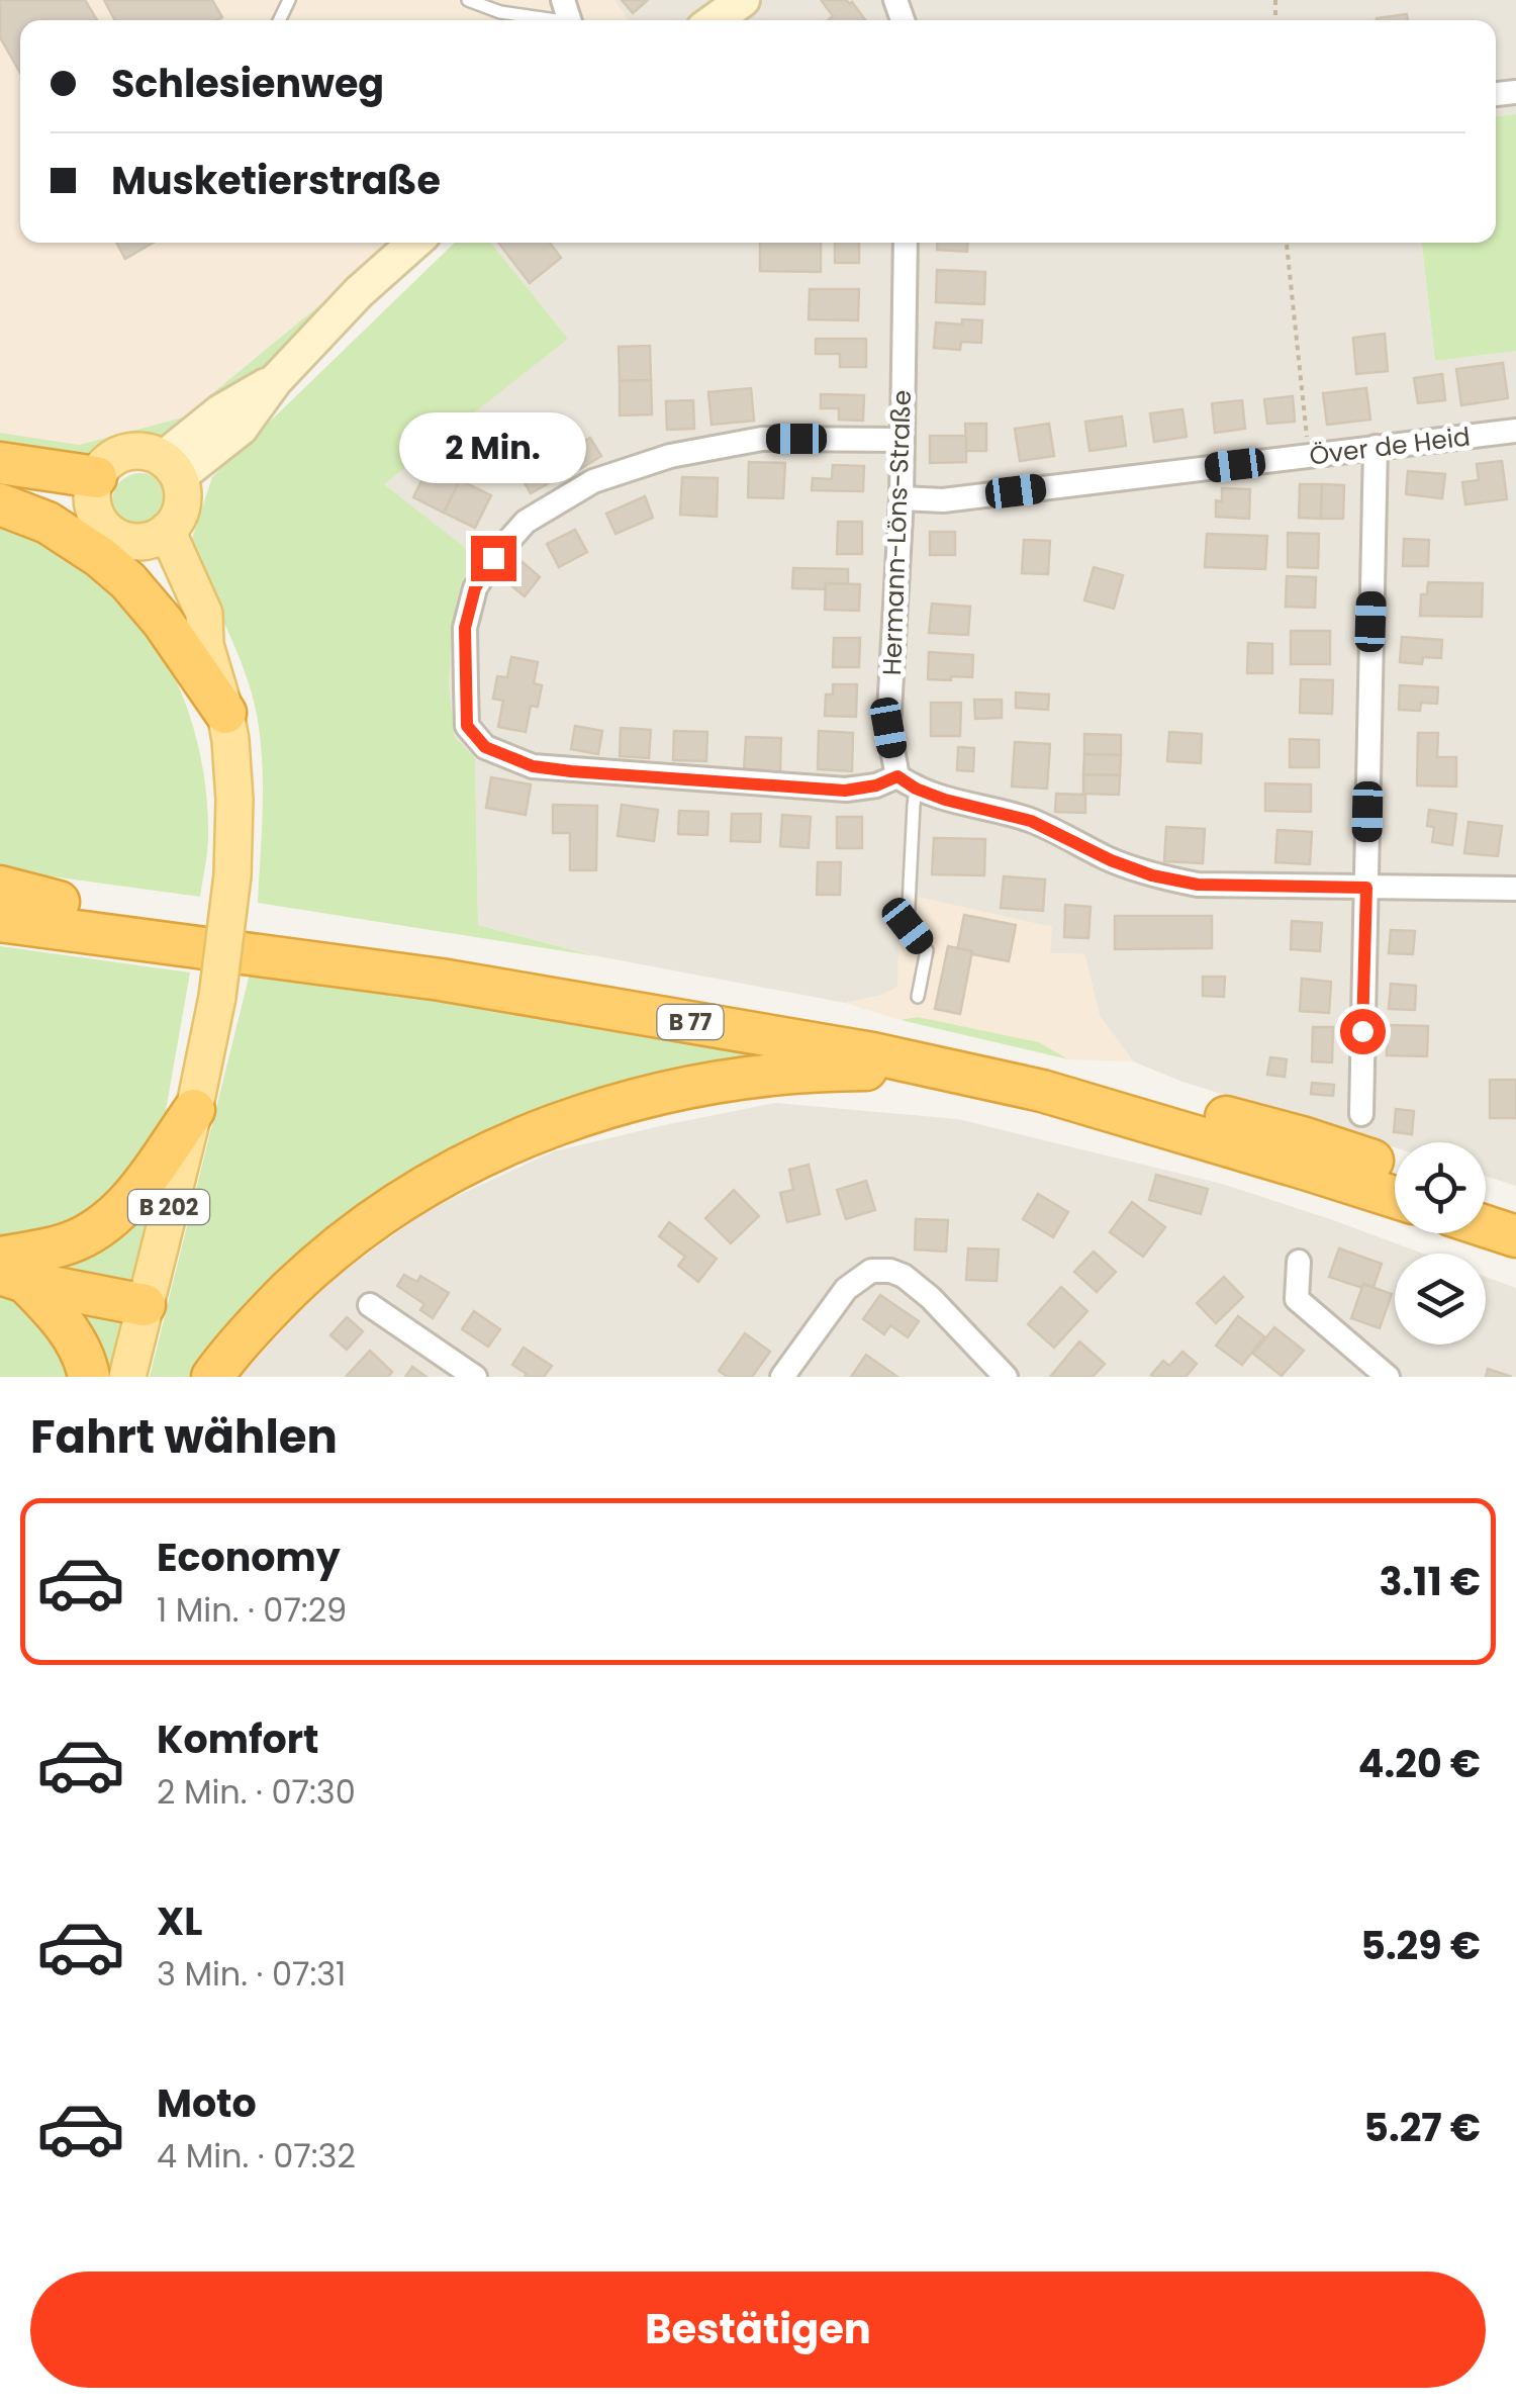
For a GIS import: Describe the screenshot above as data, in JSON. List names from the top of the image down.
{
  "streets": {
    "highway": ["B 77"],
    "main road": ["B 202"],
    "street": ["Över de Heid", "Hermann-Löns-Straße"]
  },
  "crossings": [
    ["Över de Heid", "Hermann-Löns-Straße"]
  ],
  "page": {
    "banner": ["Schlesienweg", "Musketierstraße"],
    "bubble": "2 Min.",
    "heading": "Fahrt wählen",
    "list": [
      {
        "name": "Economy",
        "note": "1 Min. · 07:29",
        "value": "3.11 €"
      },
      {
        "name": "Komfort",
        "note": "2 Min. · 07:30",
        "value": "4.20 €"
      },
      {
        "name": "XL",
        "note": "3 Min. · 07:31",
        "value": "5.29 €"
      },
      {
        "name": "Moto",
        "note": "4 Min. · 07:32",
        "value": "5.27 €"
      }
    ],
    "buttons": "Bestätigen"
  }
}
